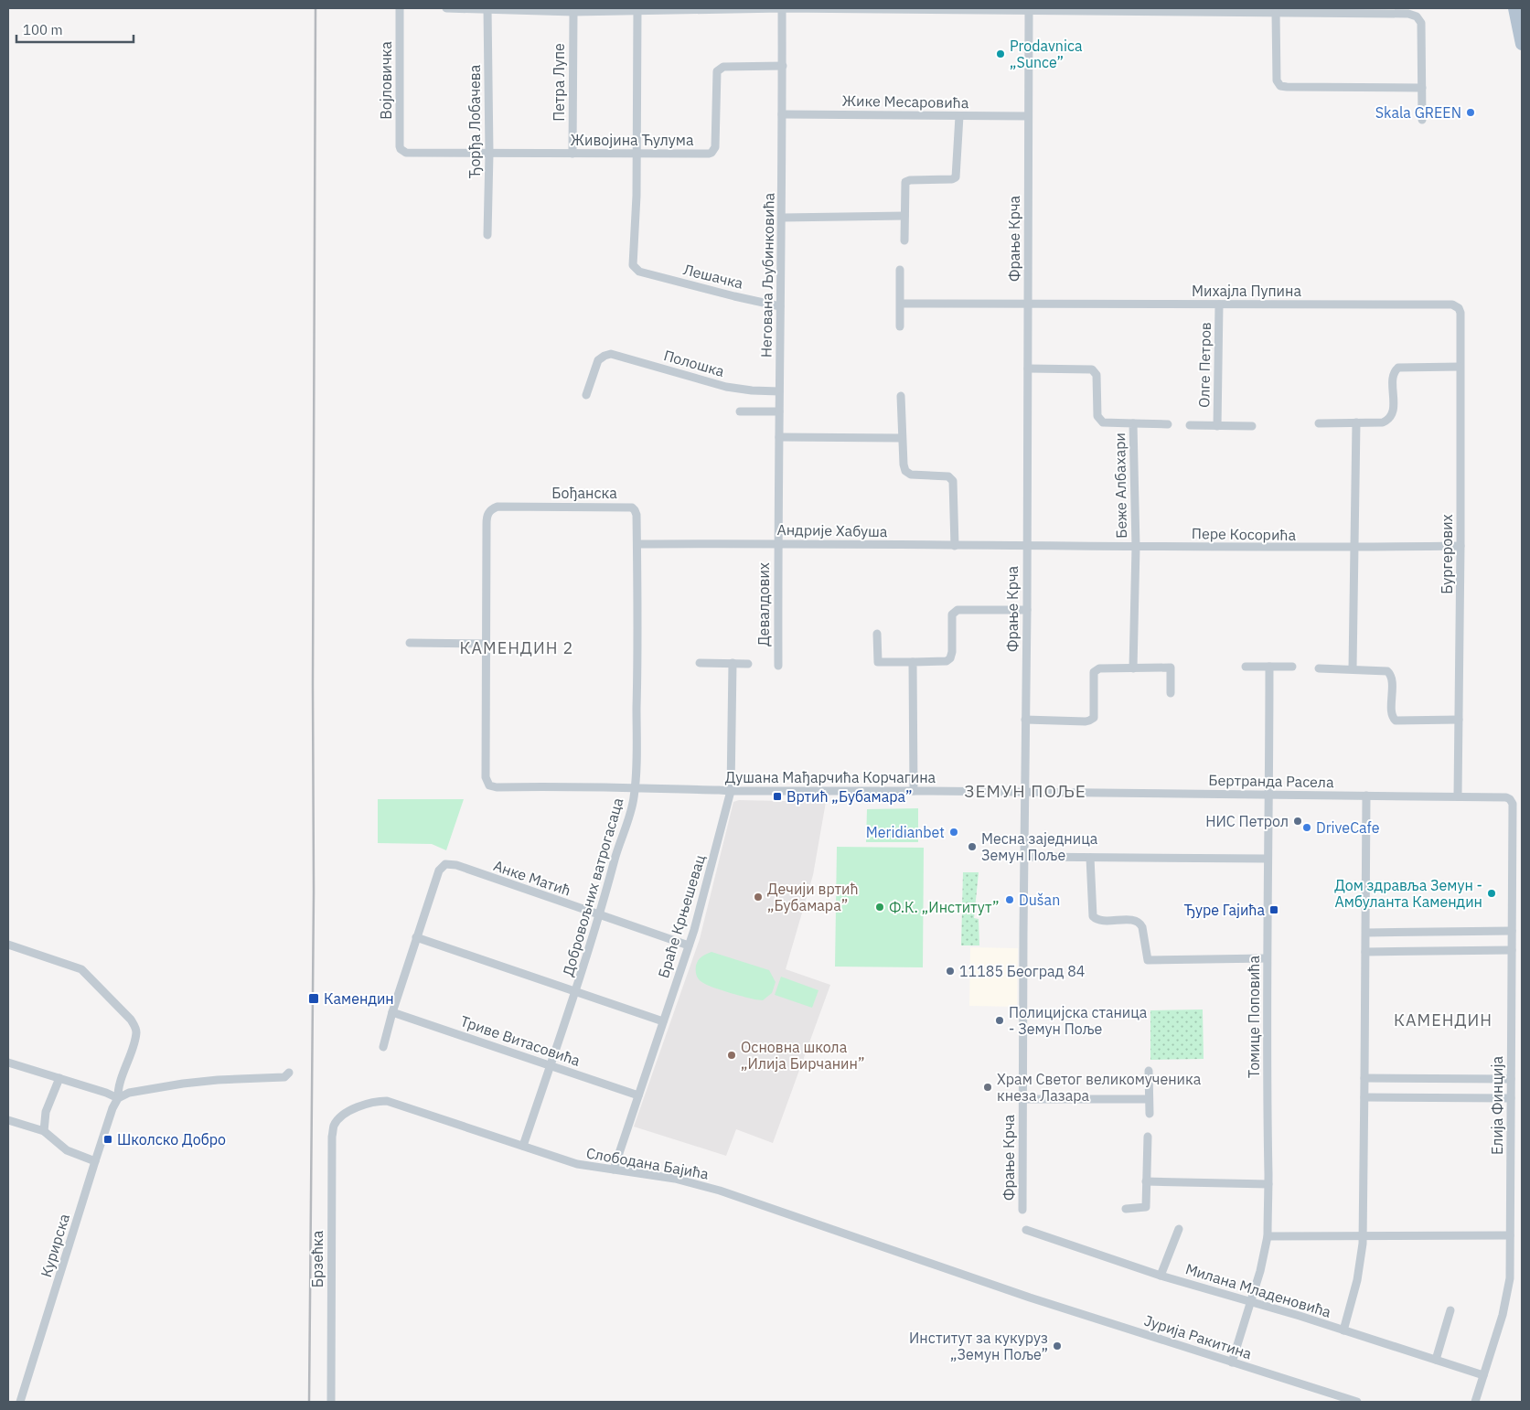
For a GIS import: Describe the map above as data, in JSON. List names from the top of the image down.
{
  "streets": {
    "street": [
      "Војловичка",
      "Петра Лупе",
      "Жике Месаровића",
      "Ђорђа Лобачева",
      "Живојина Ћулума",
      "Фрање Крча",
      "Негована Љубинковића",
      "Лешачка",
      "Михајла Пупина",
      "Полошка",
      "Олге Петров",
      "Беже Албахари",
      "Бођанска",
      "Андрије Хабуша",
      "Пере Косорића",
      "Бургерових",
      "Девалдових",
      "Душана Мађарчића Корчагина",
      "Бертранда Расела",
      "Анке Матић",
      "Добровољних ватрогасаца",
      "Браће Крњешевац",
      "Томице Поповића",
      "Триве Витасовића",
      "Елија Финција",
      "Слободана Бајића",
      "Курирска",
      "Брзећка",
      "Милана Младеновића",
      "Јурија Ракитина"
    ]
  },
  "crossings": [
    ["Војловичка", "Живојина Ћулума"],
    ["Петра Лупе", "Живојина Ћулума"],
    ["Жике Месаровића", "Фрање Крча"],
    ["Жике Месаровића", "Негована Љубинковића"],
    ["Ђорђа Лобачева", "Живојина Ћулума"],
    ["Живојина Ћулума", "Негована Љубинковића"],
    ["Живојина Ћулума", "Лешачка"],
    ["Фрање Крча", "Михајла Пупина"],
    ["Фрање Крча", "Беже Албахари"],
    ["Фрање Крча", "Андрије Хабуша"],
    ["Фрање Крча", "Пере Косорића"],
    ["Фрање Крча", "Душана Мађарчића Корчагина"],
    ["Фрање Крча", "Бертранда Расела"],
    ["Негована Љубинковића", "Лешачка"],
    ["Негована Љубинковића", "Полошка"],
    ["Негована Љубинковића", "Андрије Хабуша"],
    ["Негована Љубинковића", "Девалдових"],
    ["Михајла Пупина", "Олге Петров"],
    ["Михајла Пупина", "Бургерових"],
    ["Беже Албахари", "Пере Косорића"],
    ["Бођанска", "Андрије Хабуша"],
    ["Бођанска", "Душана Мађарчића Корчагина"],
    ["Бођанска", "Добровољних ватрогасаца"],
    ["Андрије Хабуша", "Пере Косорића"],
    ["Андрије Хабуша", "Девалдових"],
    ["Андрије Хабуша", "Добровољних ватрогасаца"],
    ["Пере Косорића", "Бургерових"],
    ["Бургерових", "Бертранда Расела"],
    ["Душана Мађарчића Корчагина", "Бертранда Расела"],
    ["Душана Мађарчића Корчагина", "Добровољних ватрогасаца"],
    ["Душана Мађарчића Корчагина", "Браће Крњешевац"],
    ["Бертранда Расела", "Томице Поповића"],
    ["Бертранда Расела", "Елија Финција"],
    ["Анке Матић", "Добровољних ватрогасаца"],
    ["Анке Матић", "Браће Крњешевац"],
    ["Добровољних ватрогасаца", "Триве Витасовића"],
    ["Добровољних ватрогасаца", "Слободана Бајића"],
    ["Браће Крњешевац", "Триве Витасовића"],
    ["Браће Крњешевац", "Слободана Бајића"],
    ["Томице Поповића", "Милана Младеновића"],
    ["Томице Поповића", "Јурија Ракитина"],
    ["Елија Финција", "Милана Младеновића"],
    ["Слободана Бајића", "Брзећка"],
    ["Слободана Бајића", "Јурија Ракитина"]
  ],
  "districts": ["КАМЕНДИН 2", "ЗЕМУН ПОЉЕ", "КАМЕНДИН"],
  "places": {
    "other": [
      "Prodavnica „Sunce”",
      "Skala GREEN",
      "НИС Петрол",
      "DriveCafe",
      "Meridianbet",
      "Месна заједница Земун Поље",
      "Дом здравља Земун - Амбуланта Камендин",
      "Дечији вртић „Бубамара”",
      "Dušan",
      "Ф.К. „Институт”",
      "11185 Београд 84",
      "Полицијска станица - Земун Поље",
      "Основна школа „Илија Бирчанин”",
      "Храм Светог великомученика кнеза Лазара",
      "Институт за кукуруз „Земун Поље”"
    ],
    "transit": [
      "Вртић „Бубамара”",
      "Ђуре Гајића",
      "Камендин",
      "Школско Добро"
    ]
  },
  "scale_bar": "100 m"
}
